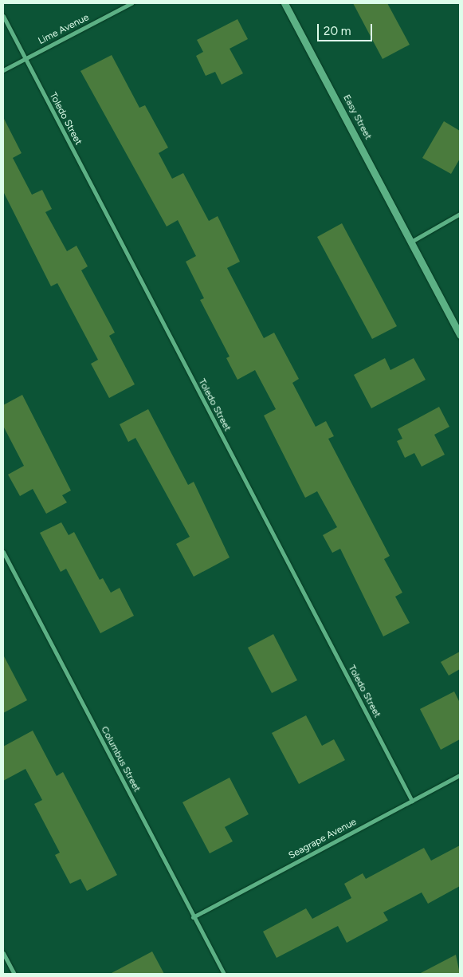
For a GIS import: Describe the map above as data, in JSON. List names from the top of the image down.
{
  "streets": {
    "street": [
      "Lime Avenue",
      "Easy Street",
      "Toledo Street",
      "Columbus Street",
      "Seagrape Avenue"
    ]
  },
  "crossings": [
    ["Lime Avenue", "Toledo Street"],
    ["Toledo Street", "Seagrape Avenue"],
    ["Columbus Street", "Seagrape Avenue"]
  ],
  "scale_bar": "20 m"
}
